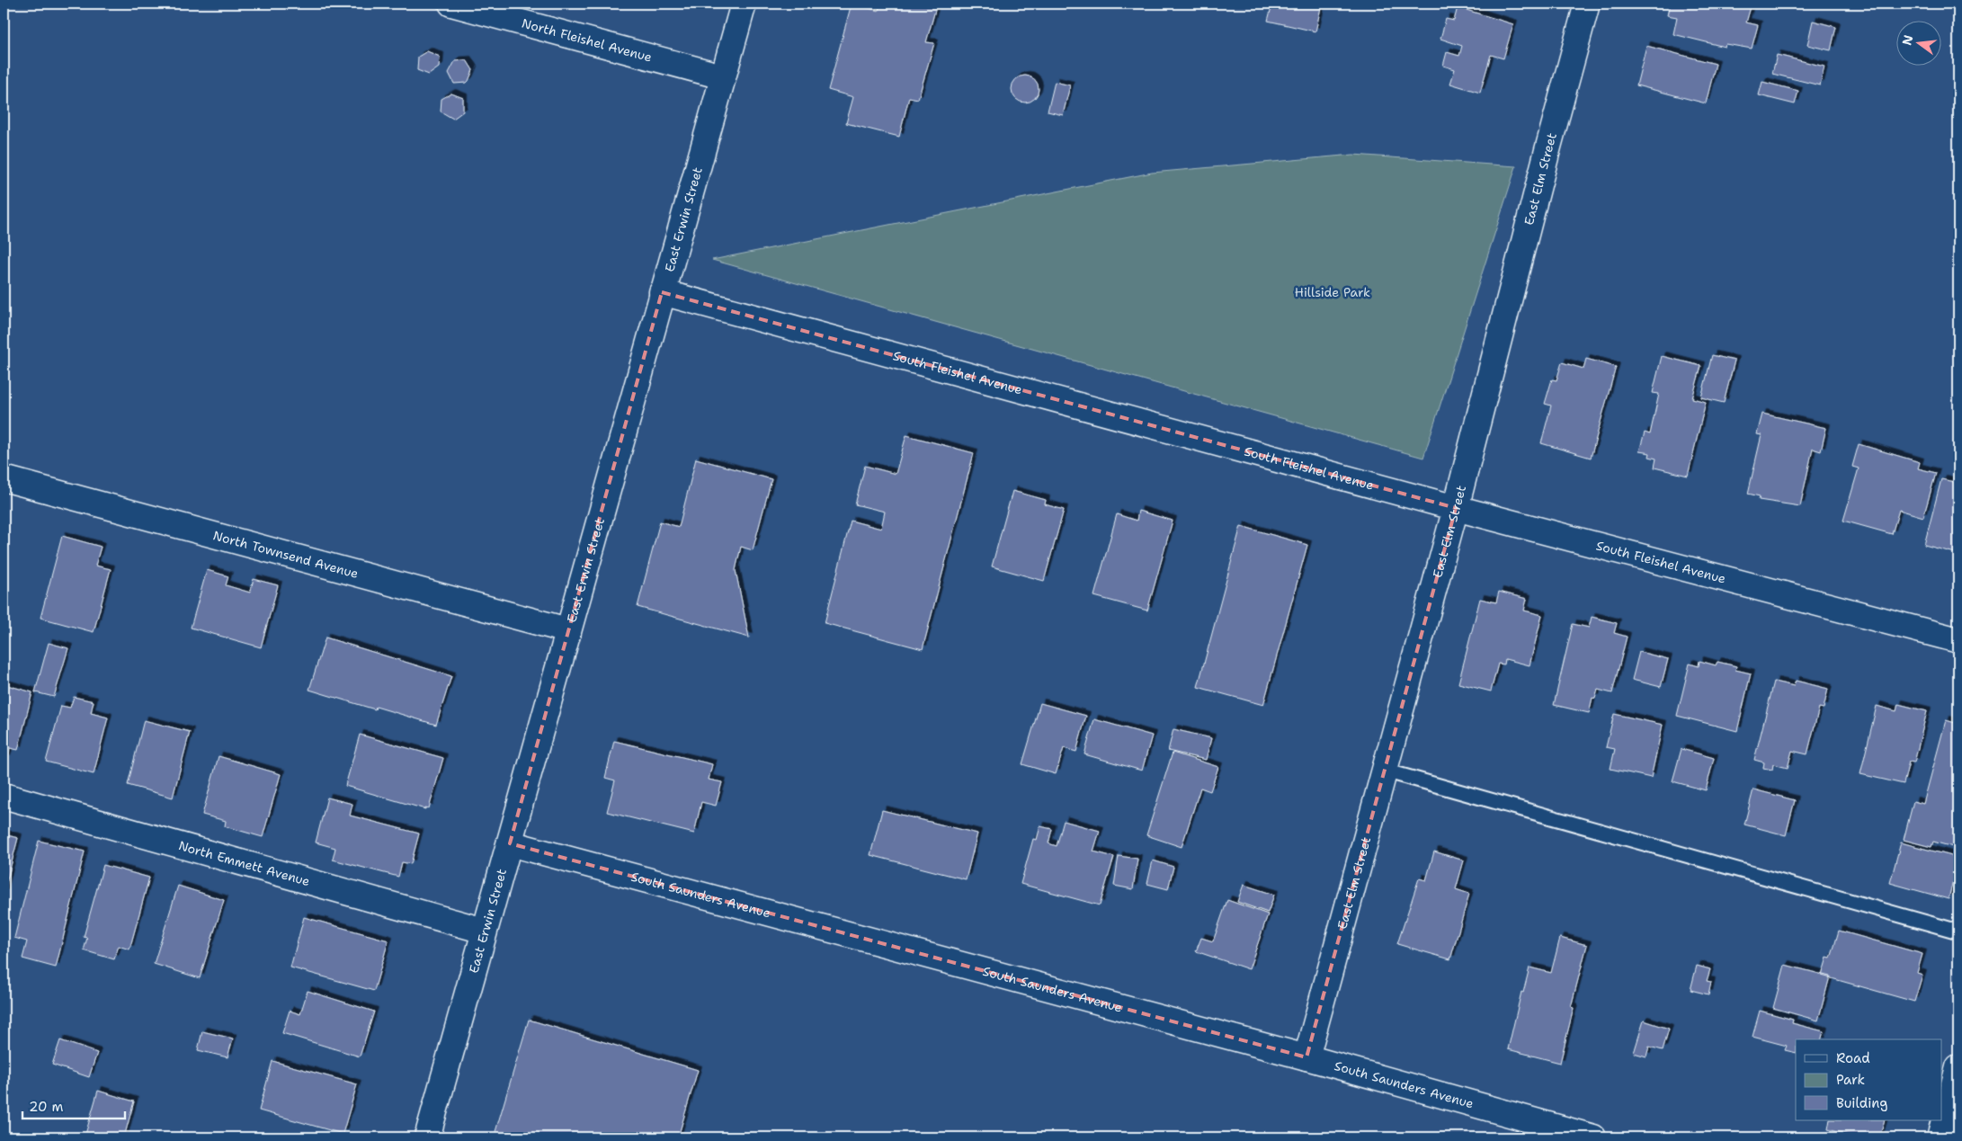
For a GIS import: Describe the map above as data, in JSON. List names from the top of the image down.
{
  "streets": {
    "street": [
      "North Fleishel Avenue",
      "East Elm Street",
      "East Erwin Street",
      "South Fleishel Avenue",
      "North Townsend Avenue",
      "North Emmett Avenue",
      "South Saunders Avenue"
    ]
  },
  "crossings": [
    ["North Fleishel Avenue", "East Erwin Street"],
    ["East Elm Street", "South Fleishel Avenue"],
    ["East Elm Street", "South Saunders Avenue"],
    ["East Erwin Street", "South Fleishel Avenue"],
    ["East Erwin Street", "North Townsend Avenue"],
    ["East Erwin Street", "North Emmett Avenue"],
    ["East Erwin Street", "South Saunders Avenue"]
  ],
  "parks": ["Hillside Park"],
  "legend": ["Road", "Park", "Building"],
  "scale_bar": "20 m",
  "north": "left"
}
